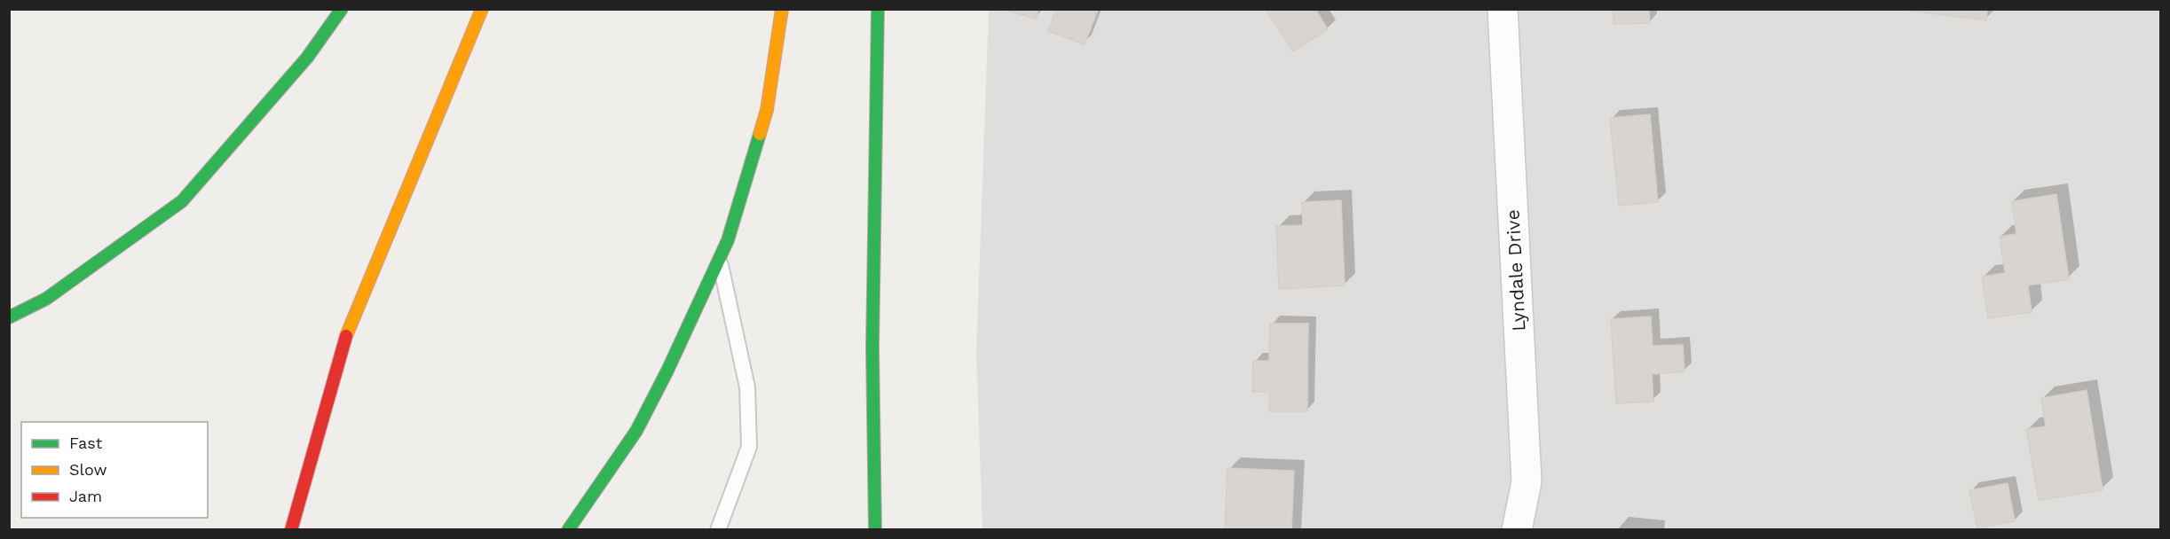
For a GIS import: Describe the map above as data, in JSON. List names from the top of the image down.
{
  "streets": {
    "street": ["Lyndale Drive"]
  },
  "legend": ["Fast", "Slow", "Jam"]
}
